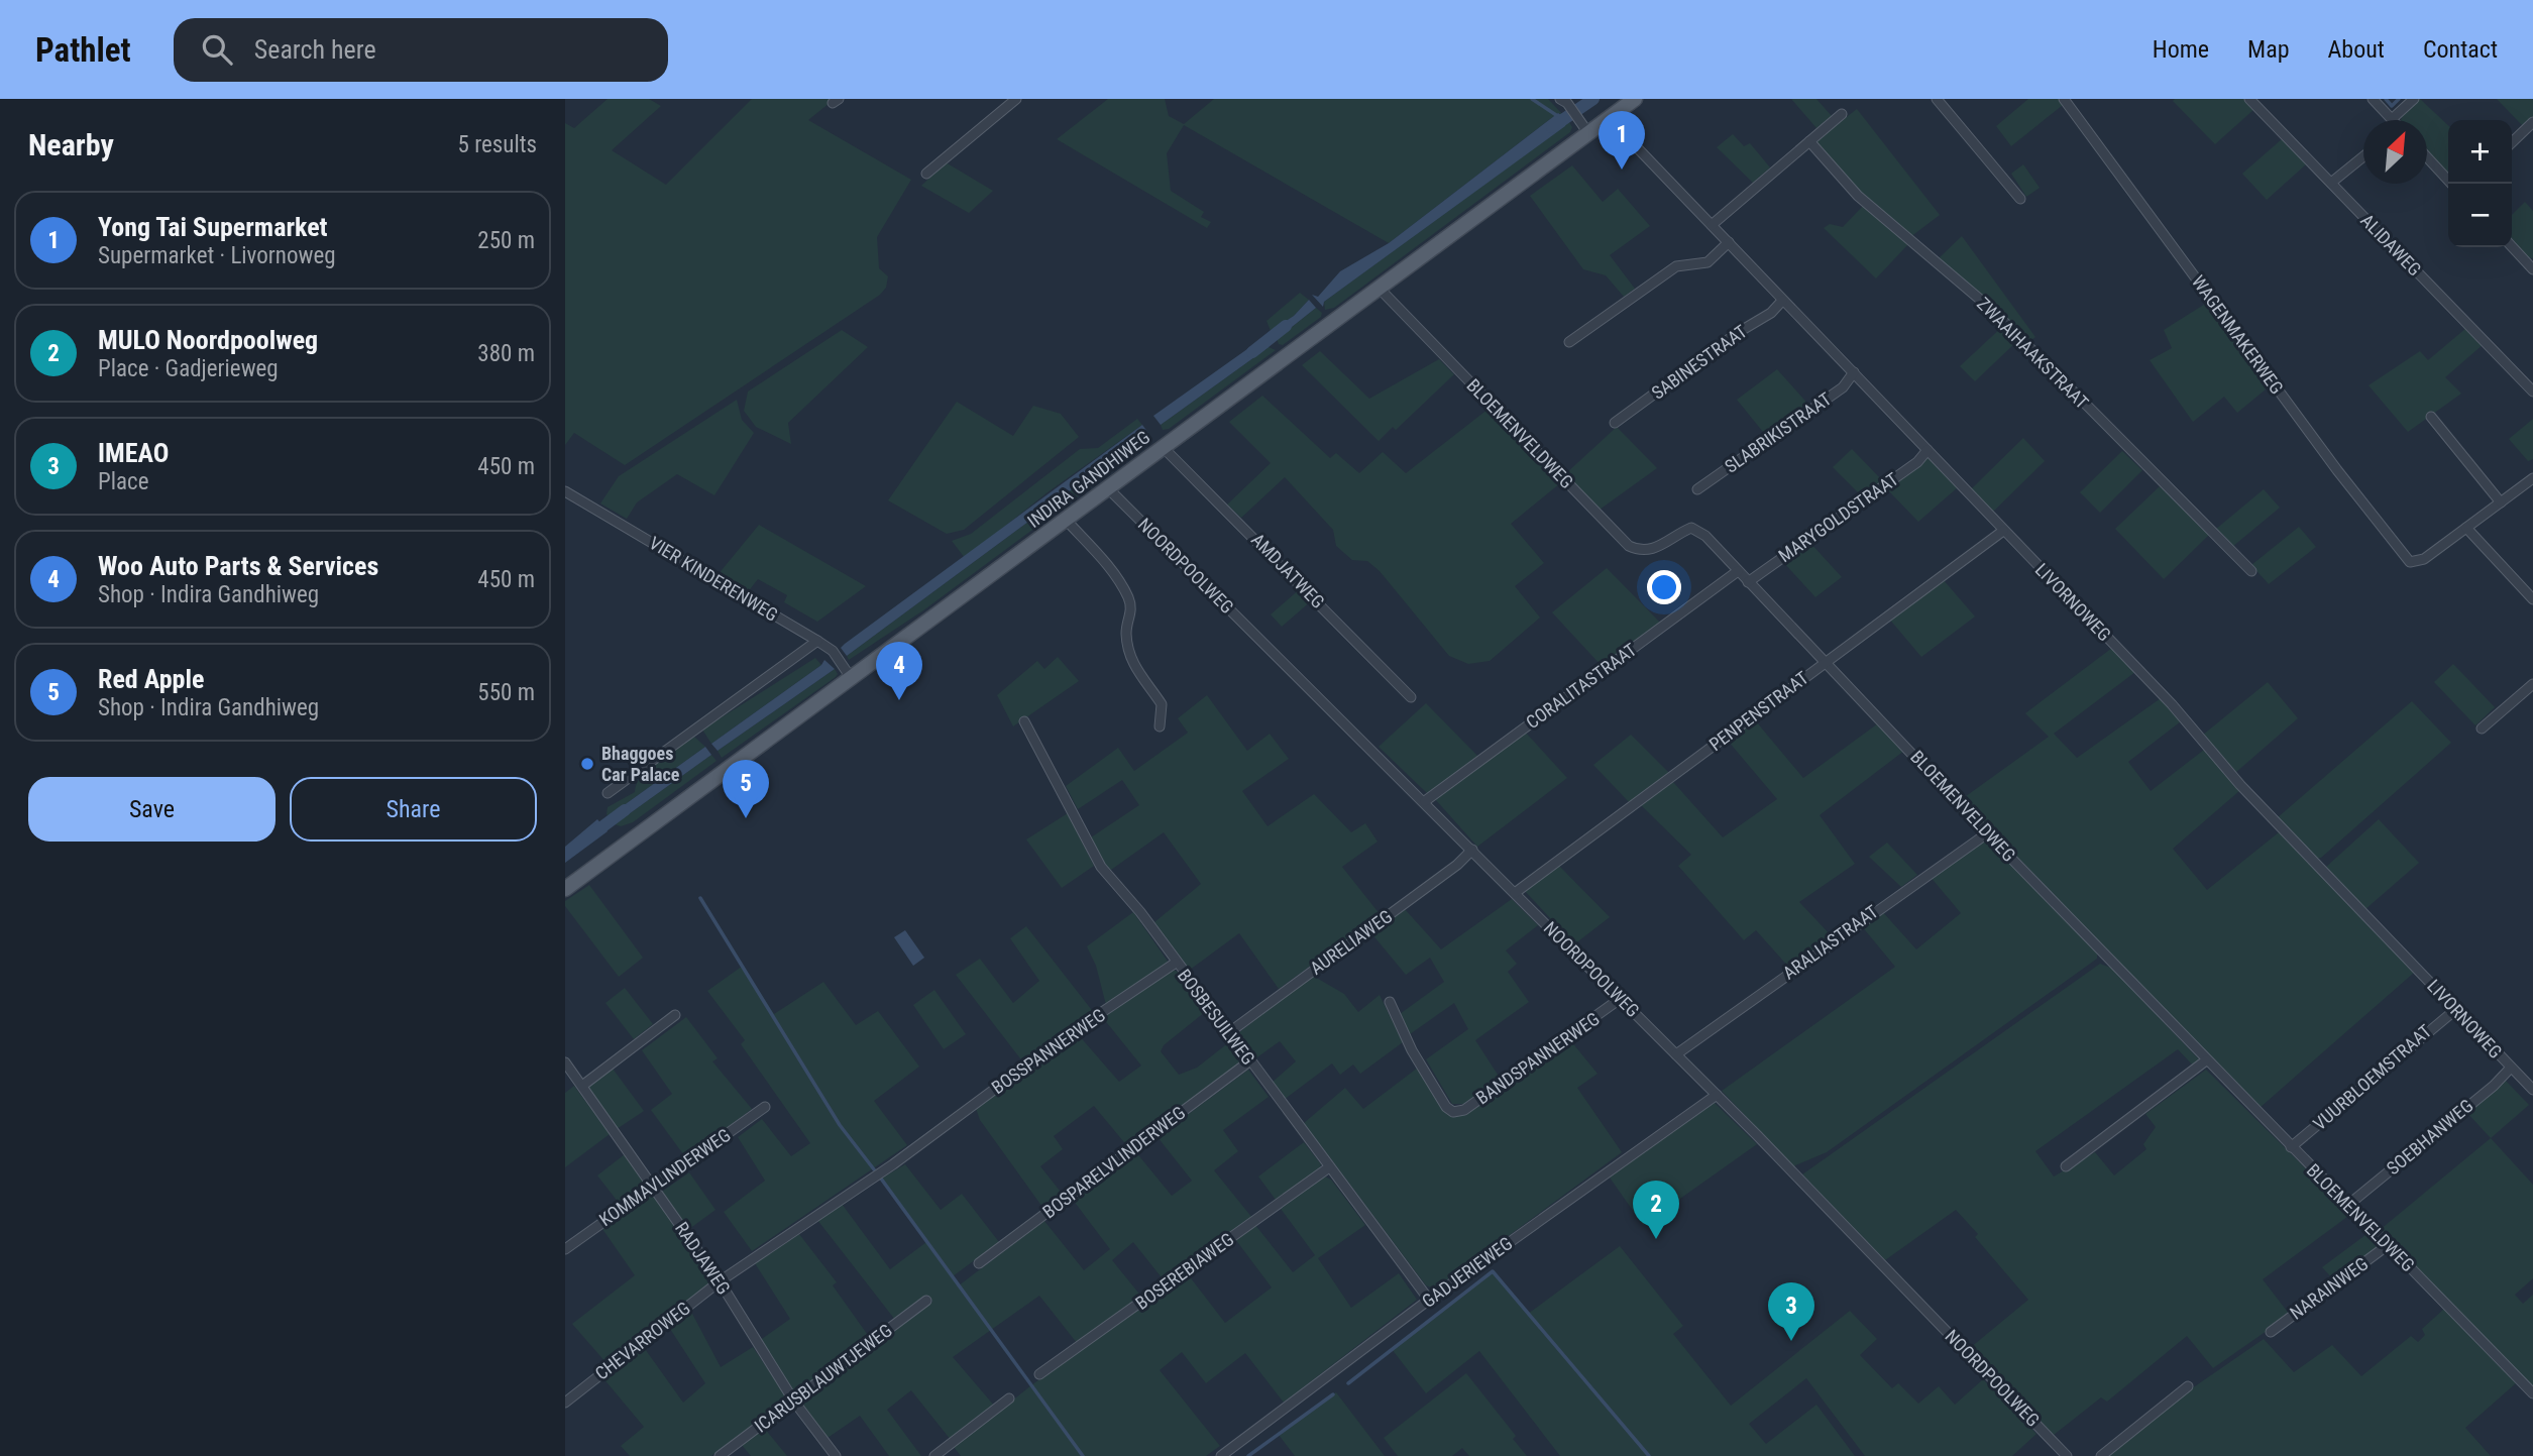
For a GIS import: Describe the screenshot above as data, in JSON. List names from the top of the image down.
{
  "streets": {
    "main road": ["INDIRA GANDHIWEG"],
    "street": [
      "ALIDAWEG",
      "WAGENMAKERWEG",
      "ZWAAIHAAKSTRAAT",
      "SABINESTRAAT",
      "SLABRIKISTRAAT",
      "BLOEMENVELDWEG",
      "MARYGOLDSTRAAT",
      "NOORDPOOLWEG",
      "AMDJATWEG",
      "VIER KINDERENWEG",
      "LIVORNOWEG",
      "CORALITASTRAAT",
      "PENPENSTRAAT",
      "AURELIAWEG",
      "ARALIASTRAAT",
      "BOSBESUILWEG",
      "BOSSPANNERWEG",
      "BANDSPANNERWEG",
      "VUURBLOEMSTRAAT",
      "SOEBHANWEG",
      "BOSPARELVLINDERWEG",
      "KOMMAVLINDERWEG",
      "RADJAWEG",
      "BOSEREBIAWEG",
      "GADJERIEWEG",
      "NARAINWEG",
      "CHEVARROWEG",
      "ICARUSBLAUWTJEWEG"
    ]
  },
  "crossings": [
    ["SABINESTRAAT", "LIVORNOWEG"],
    ["SLABRIKISTRAAT", "LIVORNOWEG"],
    ["BLOEMENVELDWEG", "INDIRA GANDHIWEG"],
    ["BLOEMENVELDWEG", "MARYGOLDSTRAAT"],
    ["BLOEMENVELDWEG", "CORALITASTRAAT"],
    ["BLOEMENVELDWEG", "PENPENSTRAAT"],
    ["BLOEMENVELDWEG", "ARALIASTRAAT"],
    ["BLOEMENVELDWEG", "VUURBLOEMSTRAAT"],
    ["BLOEMENVELDWEG", "SOEBHANWEG"],
    ["BLOEMENVELDWEG", "NARAINWEG"],
    ["INDIRA GANDHIWEG", "NOORDPOOLWEG"],
    ["INDIRA GANDHIWEG", "AMDJATWEG"],
    ["INDIRA GANDHIWEG", "VIER KINDERENWEG"],
    ["INDIRA GANDHIWEG", "LIVORNOWEG"],
    ["MARYGOLDSTRAAT", "LIVORNOWEG"],
    ["NOORDPOOLWEG", "CORALITASTRAAT"],
    ["NOORDPOOLWEG", "PENPENSTRAAT"],
    ["NOORDPOOLWEG", "AURELIAWEG"],
    ["NOORDPOOLWEG", "ARALIASTRAAT"],
    ["NOORDPOOLWEG", "BANDSPANNERWEG"],
    ["NOORDPOOLWEG", "GADJERIEWEG"],
    ["LIVORNOWEG", "PENPENSTRAAT"],
    ["LIVORNOWEG", "VUURBLOEMSTRAAT"],
    ["LIVORNOWEG", "SOEBHANWEG"],
    ["AURELIAWEG", "BOSBESUILWEG"],
    ["BOSBESUILWEG", "BOSSPANNERWEG"],
    ["BOSBESUILWEG", "BOSPARELVLINDERWEG"],
    ["BOSBESUILWEG", "BOSEREBIAWEG"],
    ["BOSBESUILWEG", "GADJERIEWEG"],
    ["BOSSPANNERWEG", "CHEVARROWEG"],
    ["KOMMAVLINDERWEG", "RADJAWEG"],
    ["RADJAWEG", "CHEVARROWEG"],
    ["RADJAWEG", "ICARUSBLAUWTJEWEG"]
  ],
  "places": ["Bhaggoes Car Palace"],
  "north": "top right",
  "page": {
    "header": "Pathlet",
    "search": "Search here",
    "nav": [
      "Home",
      "Map",
      "About",
      "Contact"
    ],
    "heading": ["Nearby", "5 results"],
    "pins": [
      "1",
      "4",
      "5",
      "2",
      "3"
    ],
    "map_buttons": ["+", "−"],
    "list": [
      {
        "mark": "1",
        "name": "Yong Tai Supermarket",
        "note": "Supermarket · Livornoweg",
        "value": "250 m"
      },
      {
        "mark": "2",
        "name": "MULO Noordpoolweg",
        "note": "Place · Gadjerieweg",
        "value": "380 m"
      },
      {
        "mark": "3",
        "name": "IMEAO",
        "note": "Place",
        "value": "450 m"
      },
      {
        "mark": "4",
        "name": "Woo Auto Parts & Services",
        "note": "Shop · Indira Gandhiweg",
        "value": "450 m"
      },
      {
        "mark": "5",
        "name": "Red Apple",
        "note": "Shop · Indira Gandhiweg",
        "value": "550 m"
      }
    ],
    "buttons": ["Save", "Share"]
  }
}
